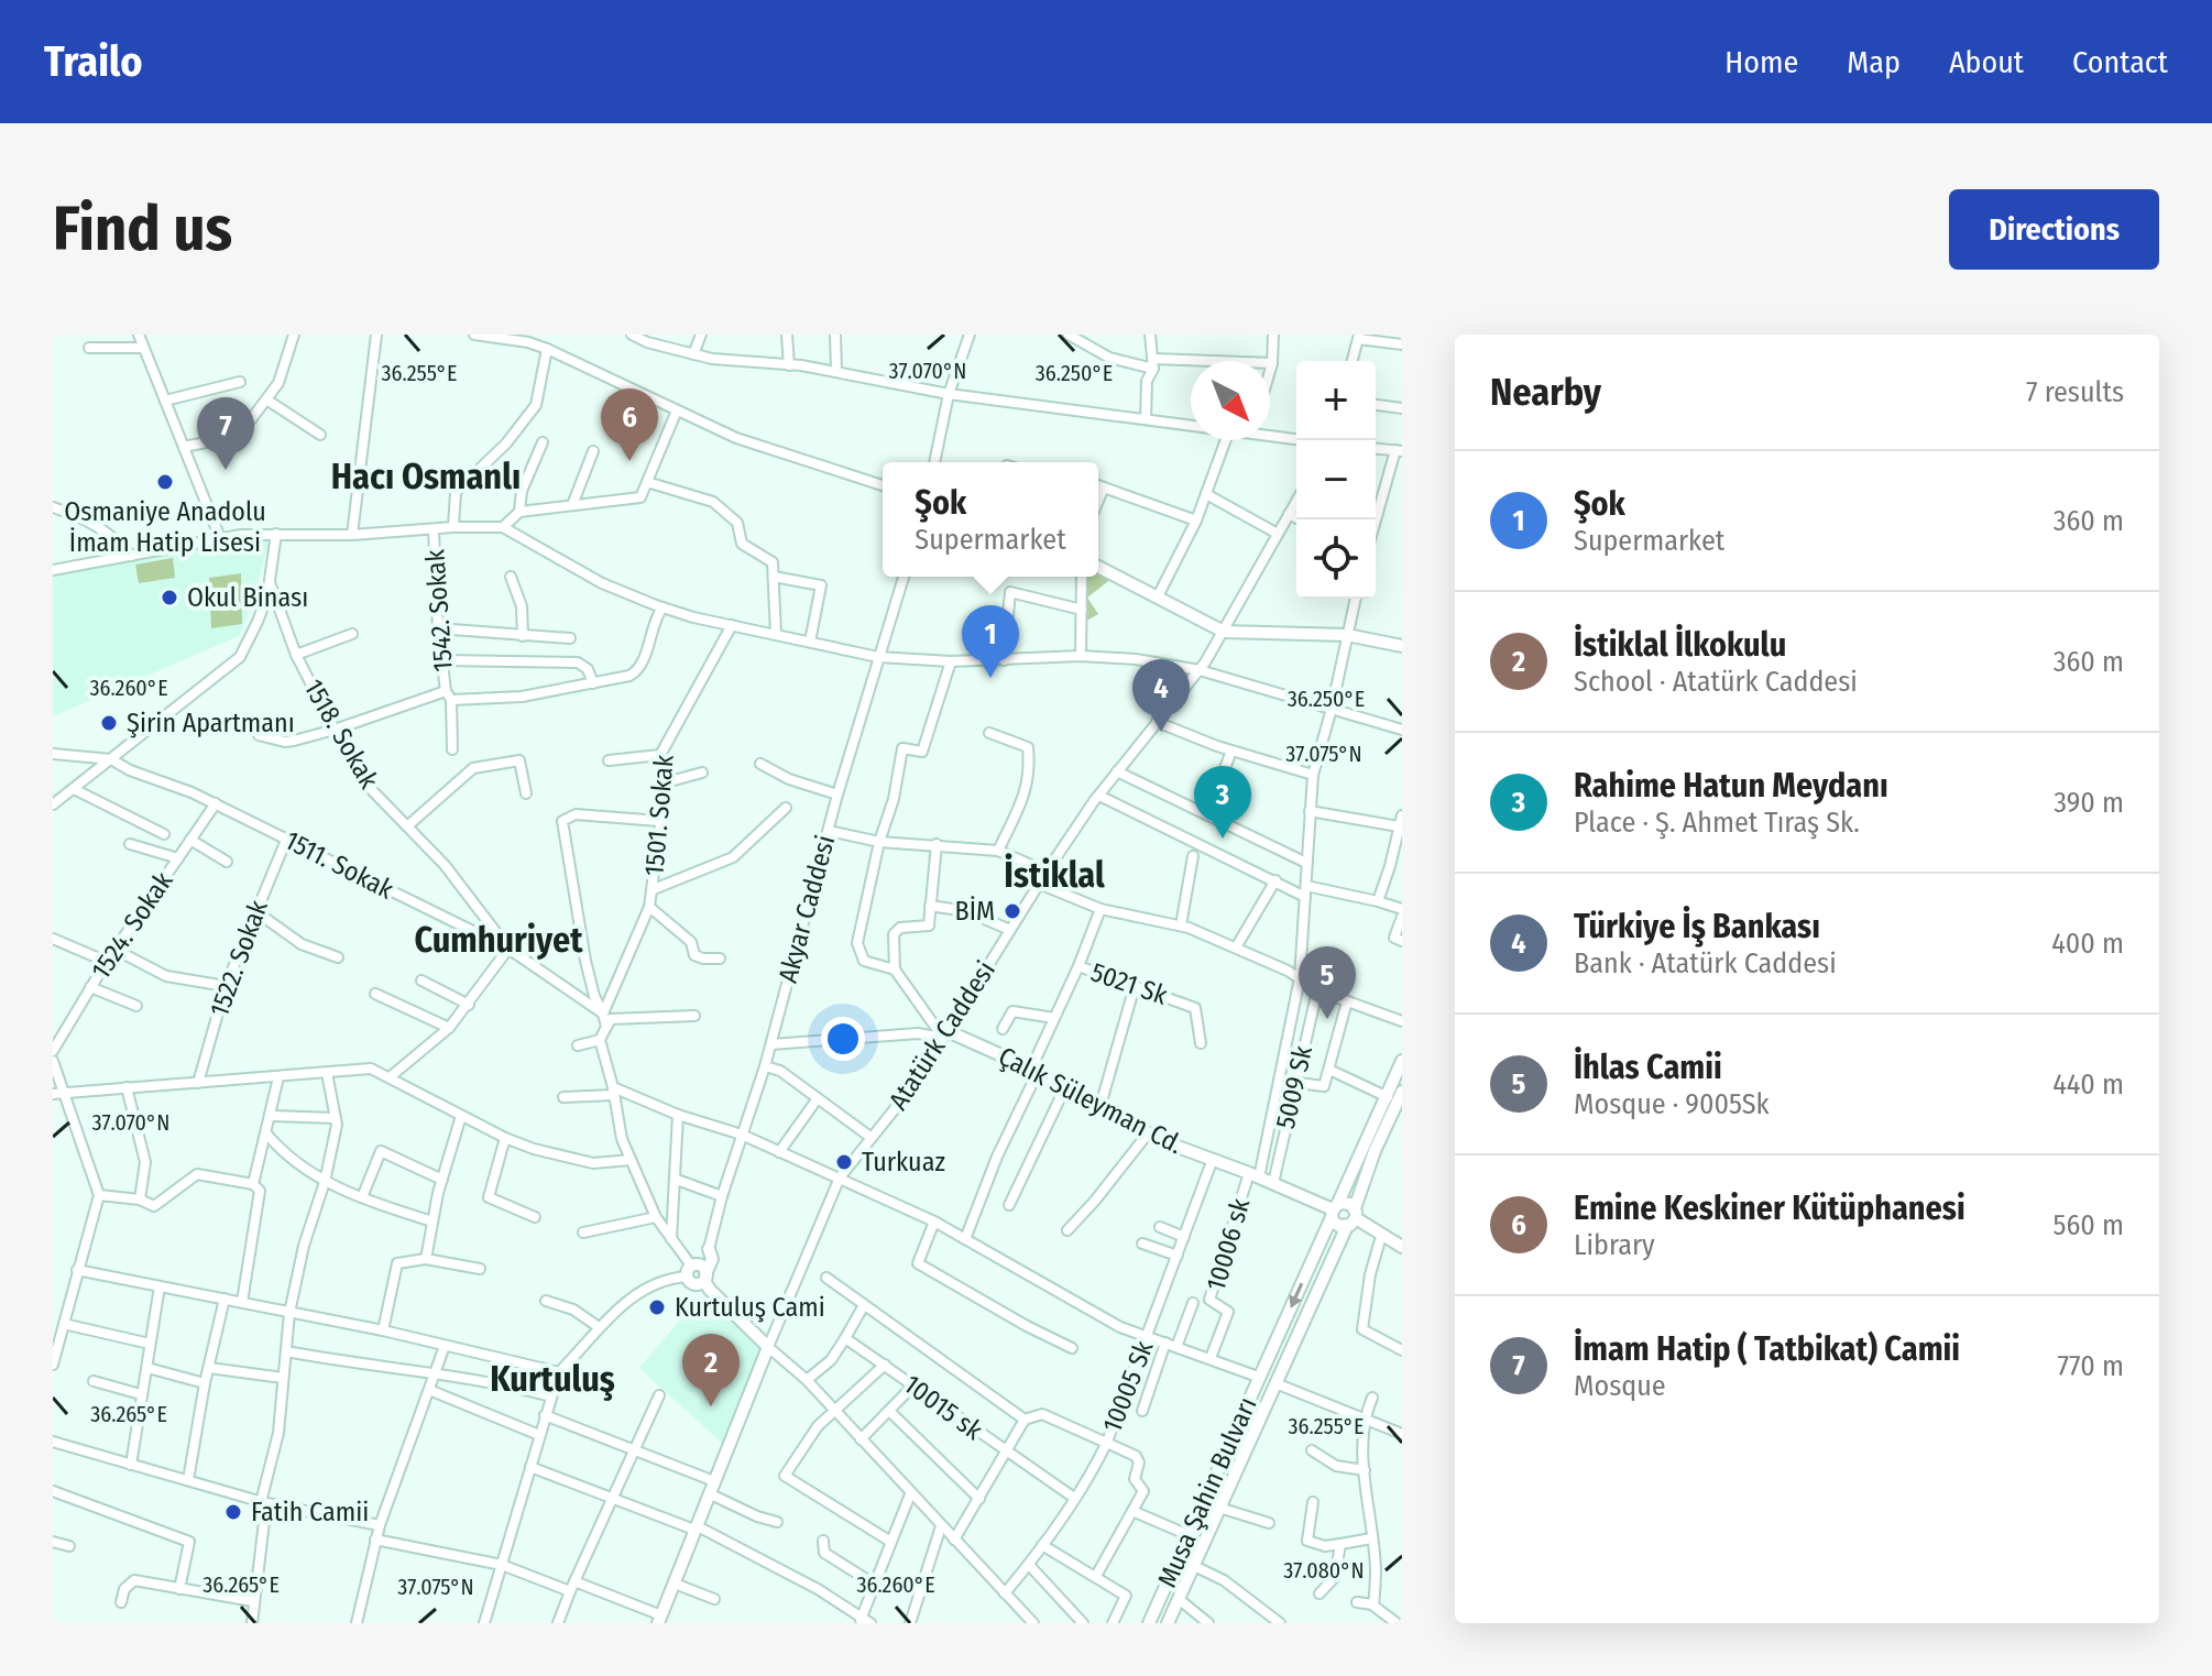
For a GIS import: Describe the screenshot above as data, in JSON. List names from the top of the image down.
{
  "streets": {
    "main road": ["Atatürk Caddesi", "Çalık Süleyman Cd.", "Musa Şahin Bulvarı"],
    "street": [
      "1542. Sokak",
      "1518. Sokak",
      "1501. Sokak",
      "1511. Sokak",
      "Akyar Caddesi",
      "1524. Sokak",
      "1522. Sokak",
      "5021 Sk",
      "5009 Sk",
      "10006 sk",
      "10005 Sk",
      "10015 sk"
    ]
  },
  "crossings": [
    ["1518. Sokak", "1511. Sokak"],
    ["1501. Sokak", "1511. Sokak"],
    ["1511. Sokak", "1524. Sokak"],
    ["1511. Sokak", "1522. Sokak"],
    ["Atatürk Caddesi", "Çalık Süleyman Cd."],
    ["5009 Sk", "Çalık Süleyman Cd."],
    ["Çalık Süleyman Cd.", "10006 sk"],
    ["Çalık Süleyman Cd.", "10005 Sk"],
    ["Çalık Süleyman Cd.", "Musa Şahin Bulvarı"],
    ["10005 Sk", "10015 sk"]
  ],
  "districts": [
    "Hacı Osmanlı",
    "İstiklal",
    "Cumhuriyet",
    "Kurtuluş"
  ],
  "places": [
    "Osmaniye Anadolu İmam Hatip Lisesi",
    "Okul Binası",
    "Şirin Apartmanı",
    "BİM",
    "Turkuaz",
    "Kurtuluş Cami",
    "Fatih Camii"
  ],
  "north": "bottom right",
  "page": {
    "header": "Trailo",
    "nav": [
      "Home",
      "Map",
      "About",
      "Contact"
    ],
    "buttons": "Directions",
    "title": "Find us",
    "heading": ["Nearby", "7 results"],
    "map_buttons": ["+", "−"],
    "pins": [
      "6",
      "7",
      "1",
      "4",
      "3",
      "5",
      "2"
    ],
    "list": [
      {
        "mark": "1",
        "name": "Şok",
        "note": "Supermarket",
        "value": "360 m"
      },
      {
        "mark": "2",
        "name": "İstiklal İlkokulu",
        "note": "School · Atatürk Caddesi",
        "value": "360 m"
      },
      {
        "mark": "3",
        "name": "Rahime Hatun Meydanı",
        "note": "Place · Ş. Ahmet Tıraş Sk.",
        "value": "390 m"
      },
      {
        "mark": "4",
        "name": "Türkiye İş Bankası",
        "note": "Bank · Atatürk Caddesi",
        "value": "400 m"
      },
      {
        "mark": "5",
        "name": "İhlas Camii",
        "note": "Mosque · 9005Sk",
        "value": "440 m"
      },
      {
        "mark": "6",
        "name": "Emine Keskiner Kütüphanesi",
        "note": "Library",
        "value": "560 m"
      },
      {
        "mark": "7",
        "name": "İmam Hatip ( Tatbikat) Camii",
        "note": "Mosque",
        "value": "770 m"
      }
    ],
    "popup": ["Şok", "Supermarket"]
  },
  "coordinates": [
    "37.070°N",
    "36.255°E",
    "36.250°E",
    "36.260°E",
    "37.075°N",
    "36.265°E",
    "37.080°N"
  ]
}
